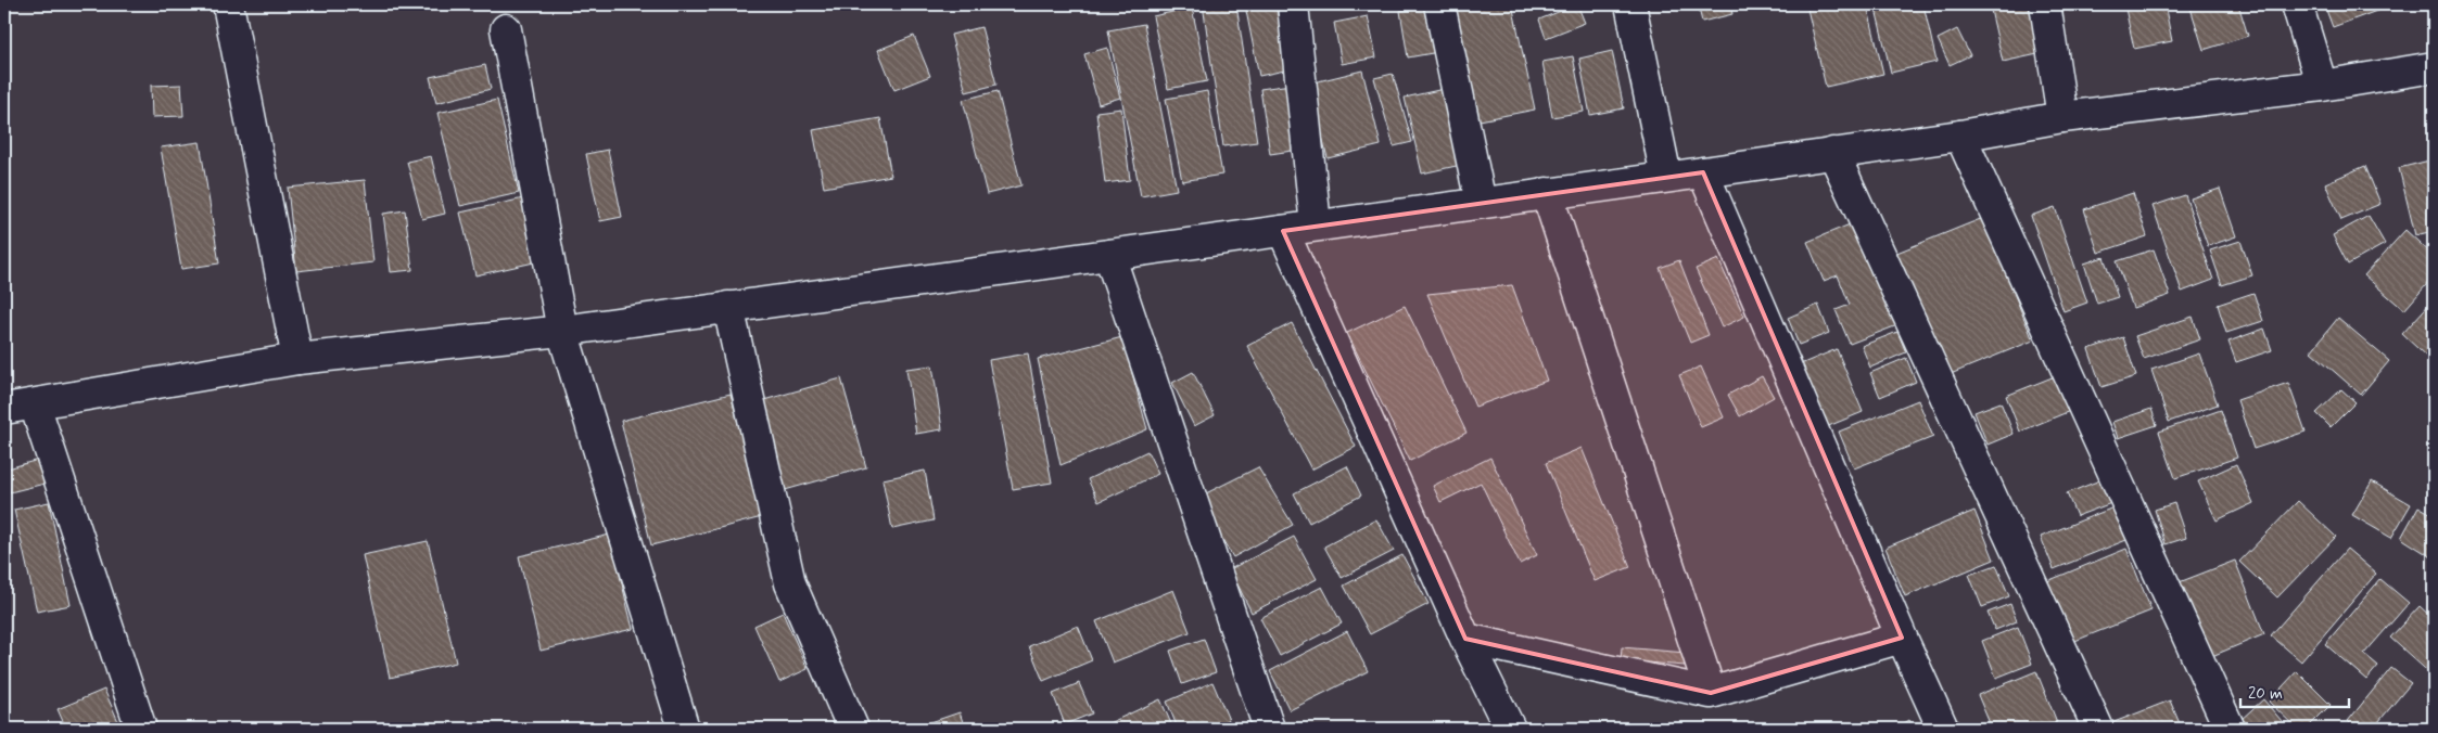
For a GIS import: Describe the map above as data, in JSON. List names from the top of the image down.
{
  "scale_bar": "20 m"
}
